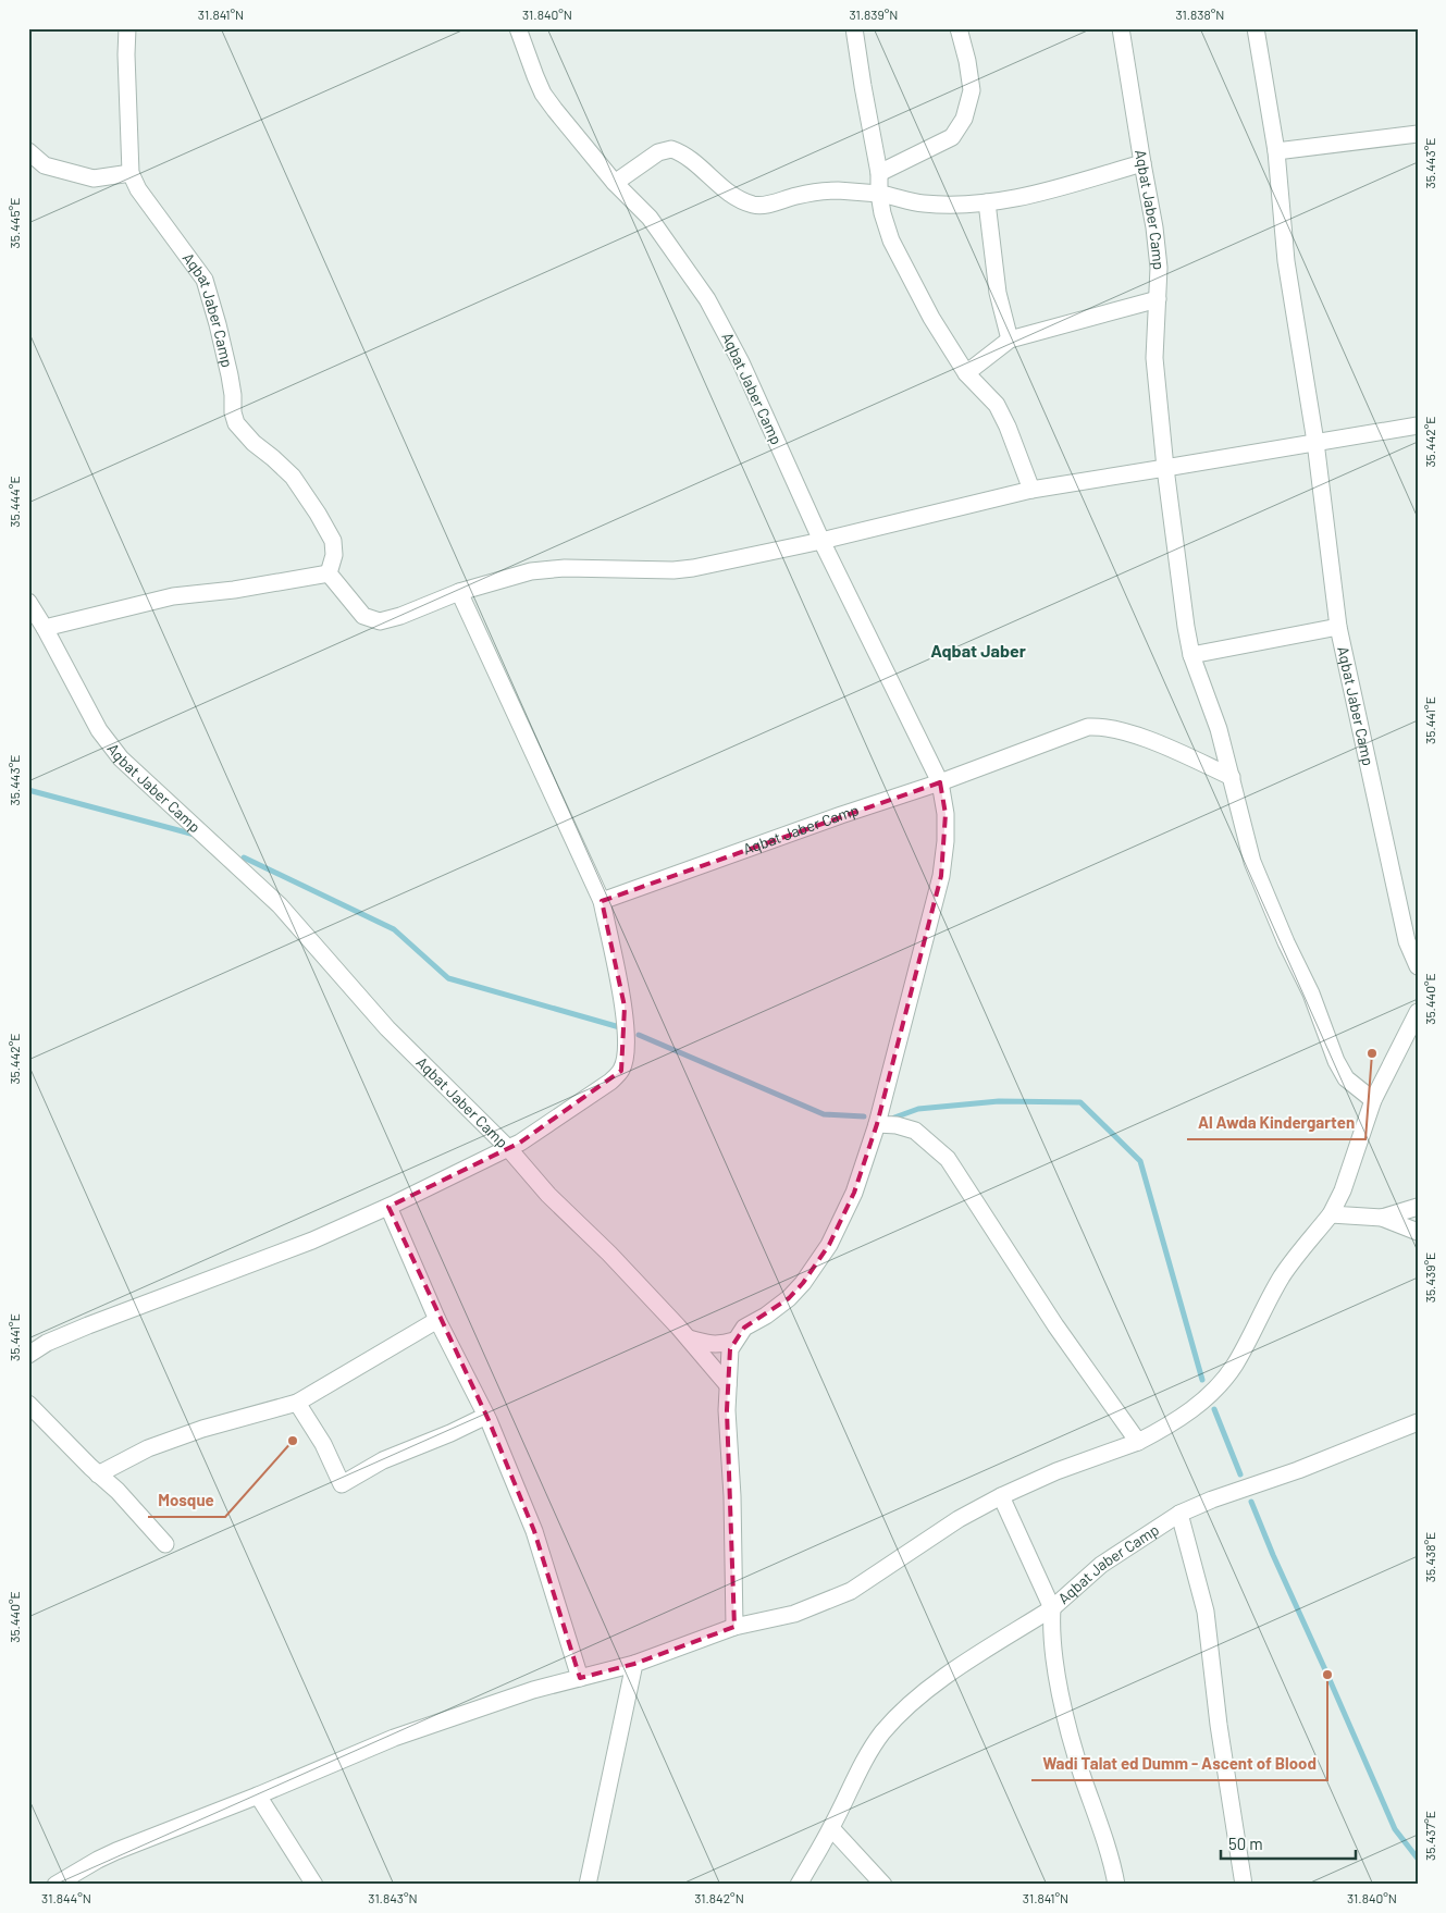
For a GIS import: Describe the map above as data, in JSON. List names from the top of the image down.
{
  "streets": {
    "street": ["Aqbat Jaber Camp"]
  },
  "districts": ["Aqbat Jaber"],
  "places": ["Al Awda Kindergarten", "Mosque", "Wadi Talat ed Dumm - Ascent of Blood"],
  "scale_bar": "50 m",
  "coordinates": [
    "31.841°N",
    "31.840°N",
    "31.839°N",
    "31.838°N",
    "35.443°E",
    "35.445°E",
    "35.442°E",
    "35.444°E",
    "35.441°E",
    "35.440°E",
    "35.439°E",
    "35.438°E",
    "35.437°E",
    "31.844°N",
    "31.843°N",
    "31.842°N"
  ]
}
